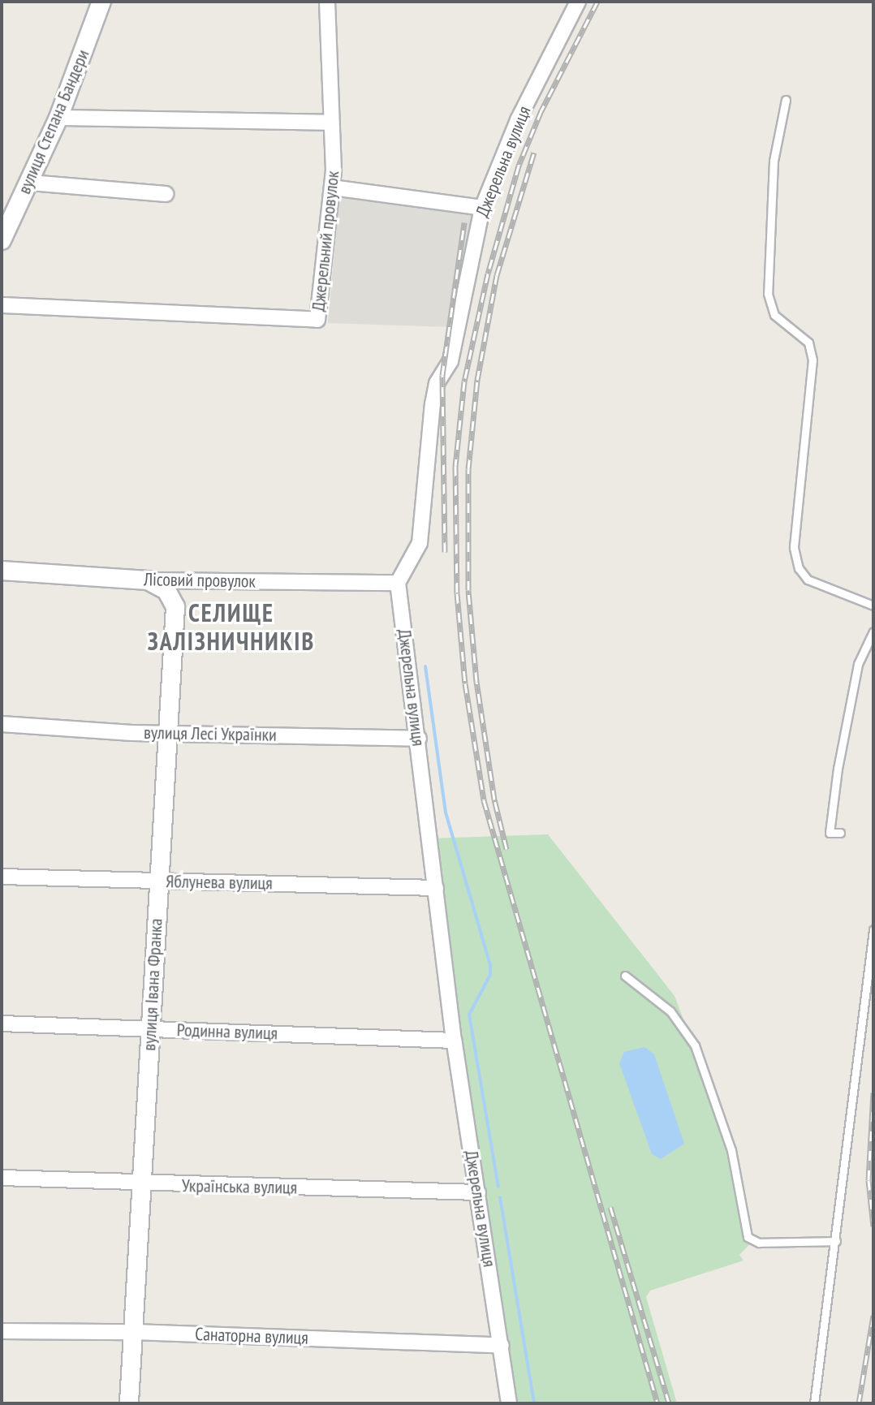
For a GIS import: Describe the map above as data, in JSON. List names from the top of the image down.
{
  "streets": {
    "street": [
      "вулиця Степана Бандери",
      "Джерельна вулиця",
      "Джерельний провулок",
      "Лісовий провулок",
      "вулиця Лесі Українки",
      "Яблунева вулиця",
      "вулиця Івана Франка",
      "Родинна вулиця",
      "Українська вулиця",
      "Санаторна вулиця"
    ]
  },
  "crossings": [
    ["Джерельна вулиця", "Лісовий провулок"],
    ["Джерельна вулиця", "вулиця Лесі Українки"],
    ["Джерельна вулиця", "Яблунева вулиця"],
    ["Джерельна вулиця", "Родинна вулиця"],
    ["Джерельна вулиця", "Українська вулиця"],
    ["Джерельна вулиця", "Санаторна вулиця"],
    ["Лісовий провулок", "вулиця Івана Франка"],
    ["вулиця Лесі Українки", "вулиця Івана Франка"],
    ["Яблунева вулиця", "вулиця Івана Франка"],
    ["вулиця Івана Франка", "Родинна вулиця"],
    ["вулиця Івана Франка", "Українська вулиця"],
    ["вулиця Івана Франка", "Санаторна вулиця"]
  ],
  "districts": ["СЕЛИЩЕ ЗАЛІЗНИЧНИКІВ"]
}
